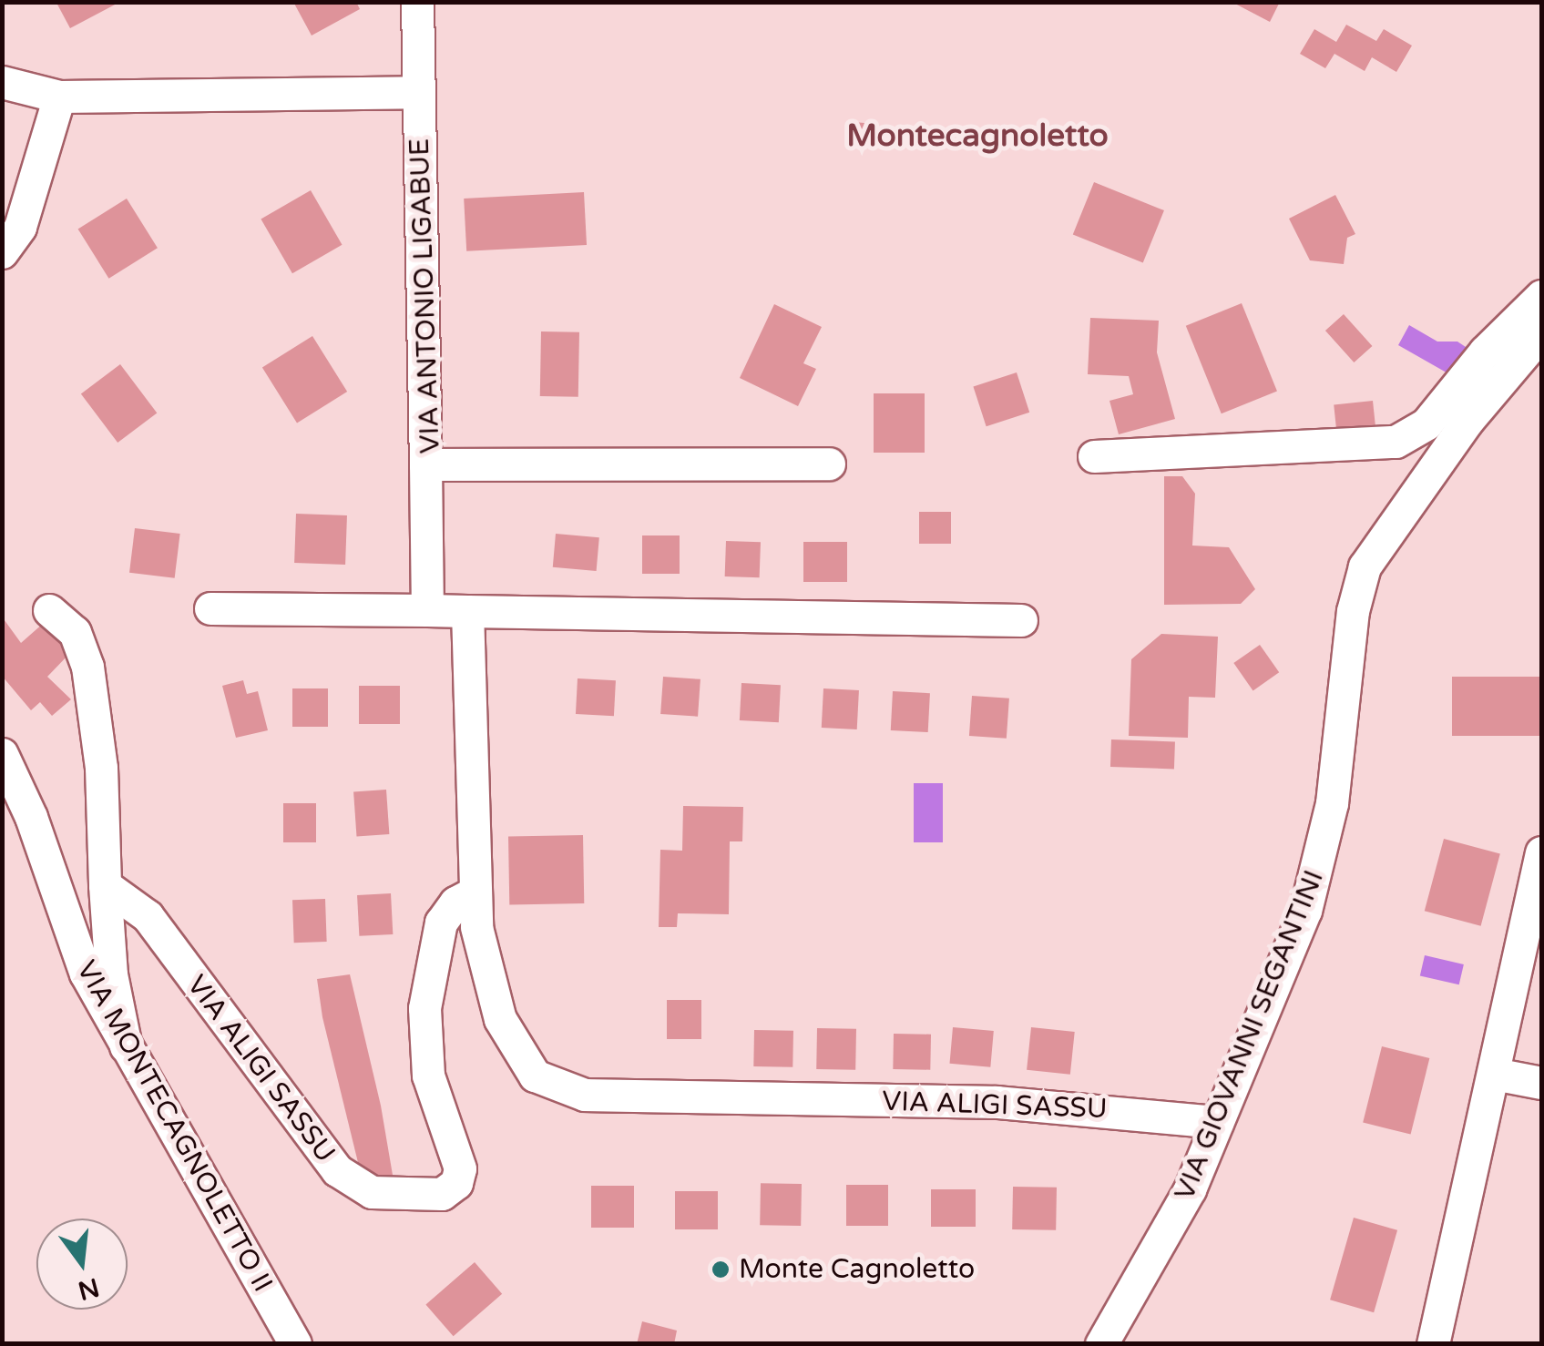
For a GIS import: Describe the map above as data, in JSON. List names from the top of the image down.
{
  "streets": {
    "street": [
      "VIA ANTONIO LIGABUE",
      "VIA GIOVANNI SEGANTINI",
      "VIA ALIGI SASSU",
      "VIA MONTECAGNOLETTO II"
    ]
  },
  "crossings": [
    ["VIA GIOVANNI SEGANTINI", "VIA ALIGI SASSU"]
  ],
  "districts": ["Montecagnoletto"],
  "places": ["Monte Cagnoletto"],
  "north": "bottom"
}
